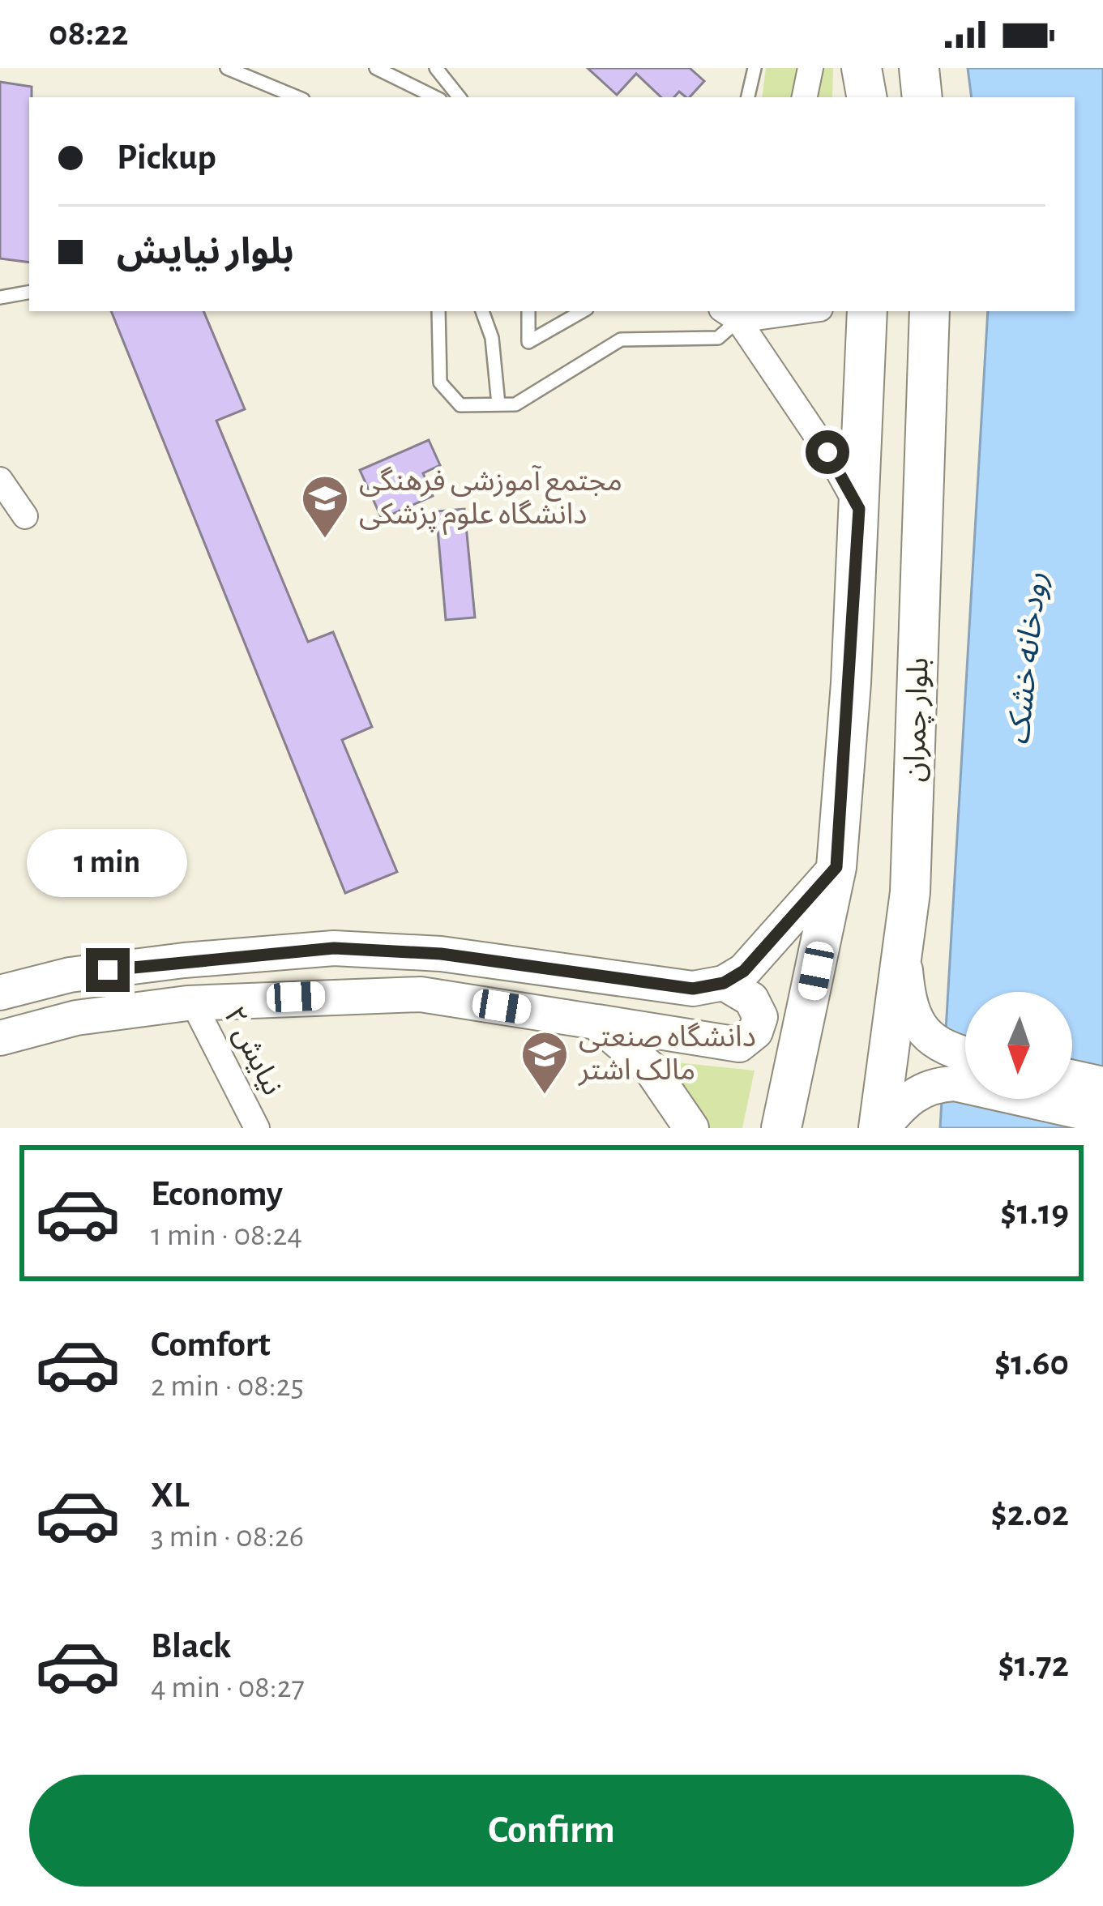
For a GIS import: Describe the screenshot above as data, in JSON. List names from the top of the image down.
{
  "streets": {
    "main road": ["بلوار چمران"],
    "street": ["نیایش ۲"]
  },
  "water": ["رودخانه خشک"],
  "places": {
    "school or university": ["مجتمع آموزشی فرهنگی دانشگاه علوم پزشکی", "دانشگاه صنعتی مالک اشتر"]
  },
  "north": "bottom",
  "page": {
    "status": "08:22",
    "banner": ["Pickup", "بلوار نیایش"],
    "bubble": "1 min",
    "list": [
      {
        "name": "Economy",
        "note": "1 min · 08:24",
        "value": "$1.19"
      },
      {
        "name": "Comfort",
        "note": "2 min · 08:25",
        "value": "$1.60"
      },
      {
        "name": "XL",
        "note": "3 min · 08:26",
        "value": "$2.02"
      },
      {
        "name": "Black",
        "note": "4 min · 08:27",
        "value": "$1.72"
      }
    ],
    "buttons": "Confirm"
  }
}
